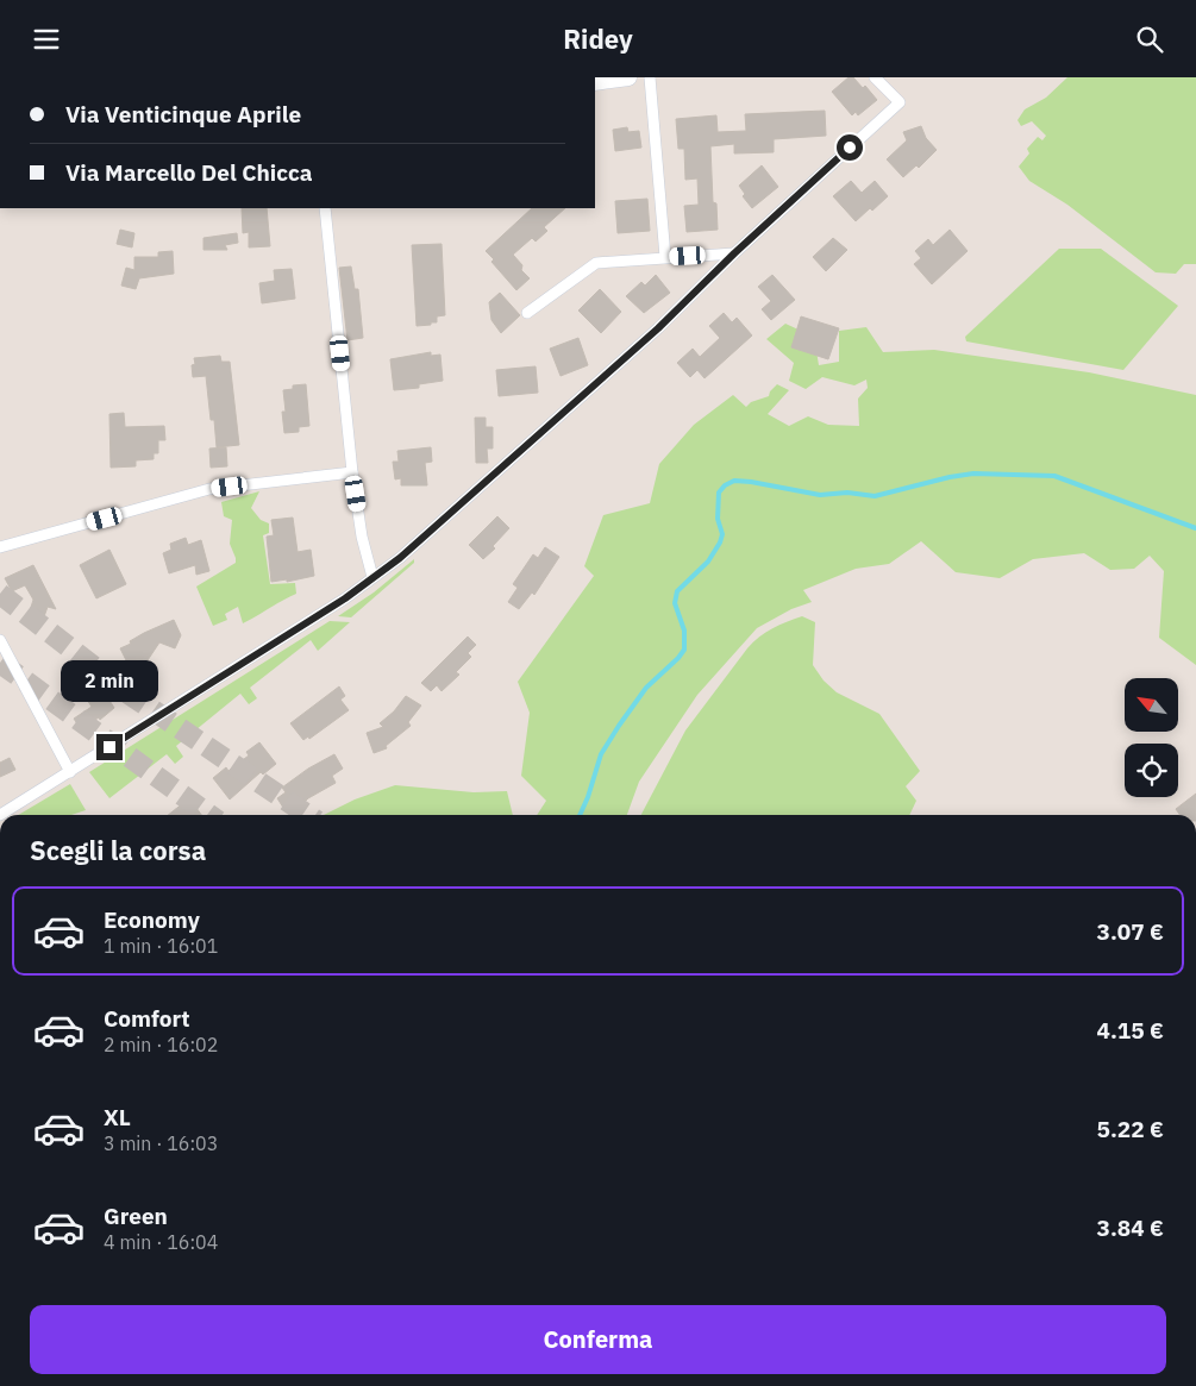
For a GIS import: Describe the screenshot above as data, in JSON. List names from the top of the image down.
{
  "north": "top left",
  "page": {
    "header": "Ridey",
    "banner": ["Via Venticinque Aprile", "Via Marcello Del Chicca"],
    "bubble": "2 min",
    "heading": "Scegli la corsa",
    "list": [
      {
        "name": "Economy",
        "note": "1 min · 16:01",
        "value": "3.07 €"
      },
      {
        "name": "Comfort",
        "note": "2 min · 16:02",
        "value": "4.15 €"
      },
      {
        "name": "XL",
        "note": "3 min · 16:03",
        "value": "5.22 €"
      },
      {
        "name": "Green",
        "note": "4 min · 16:04",
        "value": "3.84 €"
      }
    ],
    "buttons": "Conferma"
  }
}
